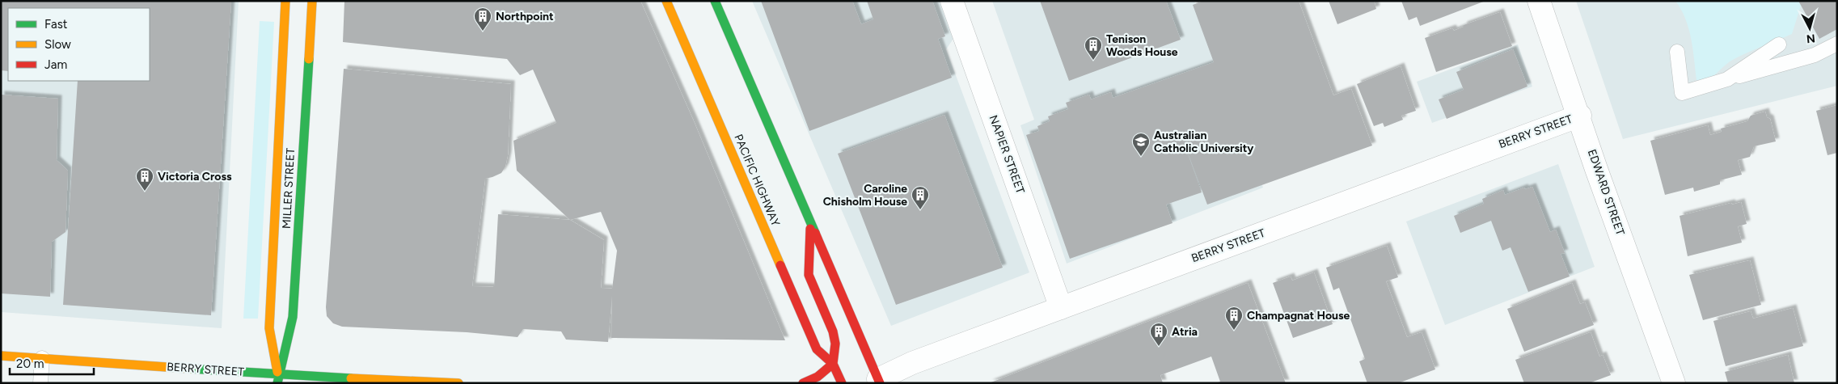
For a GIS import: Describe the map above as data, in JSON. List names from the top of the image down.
{
  "streets": {
    "main road": ["BERRY STREET", "PACIFIC HIGHWAY", "MILLER STREET"],
    "street": ["NAPIER STREET", "EDWARD STREET"]
  },
  "crossings": [
    ["BERRY STREET", "NAPIER STREET"],
    ["BERRY STREET", "MILLER STREET"],
    ["BERRY STREET", "EDWARD STREET"]
  ],
  "places": {
    "building": [
      "Northpoint",
      "Tenison Woods House",
      "Victoria Cross",
      "Caroline Chisholm House",
      "Champagnat House",
      "Atria"
    ],
    "school or university": ["Australian Catholic University"]
  },
  "legend": ["Fast", "Slow", "Jam"],
  "scale_bar": "20 m",
  "north": "bottom"
}
